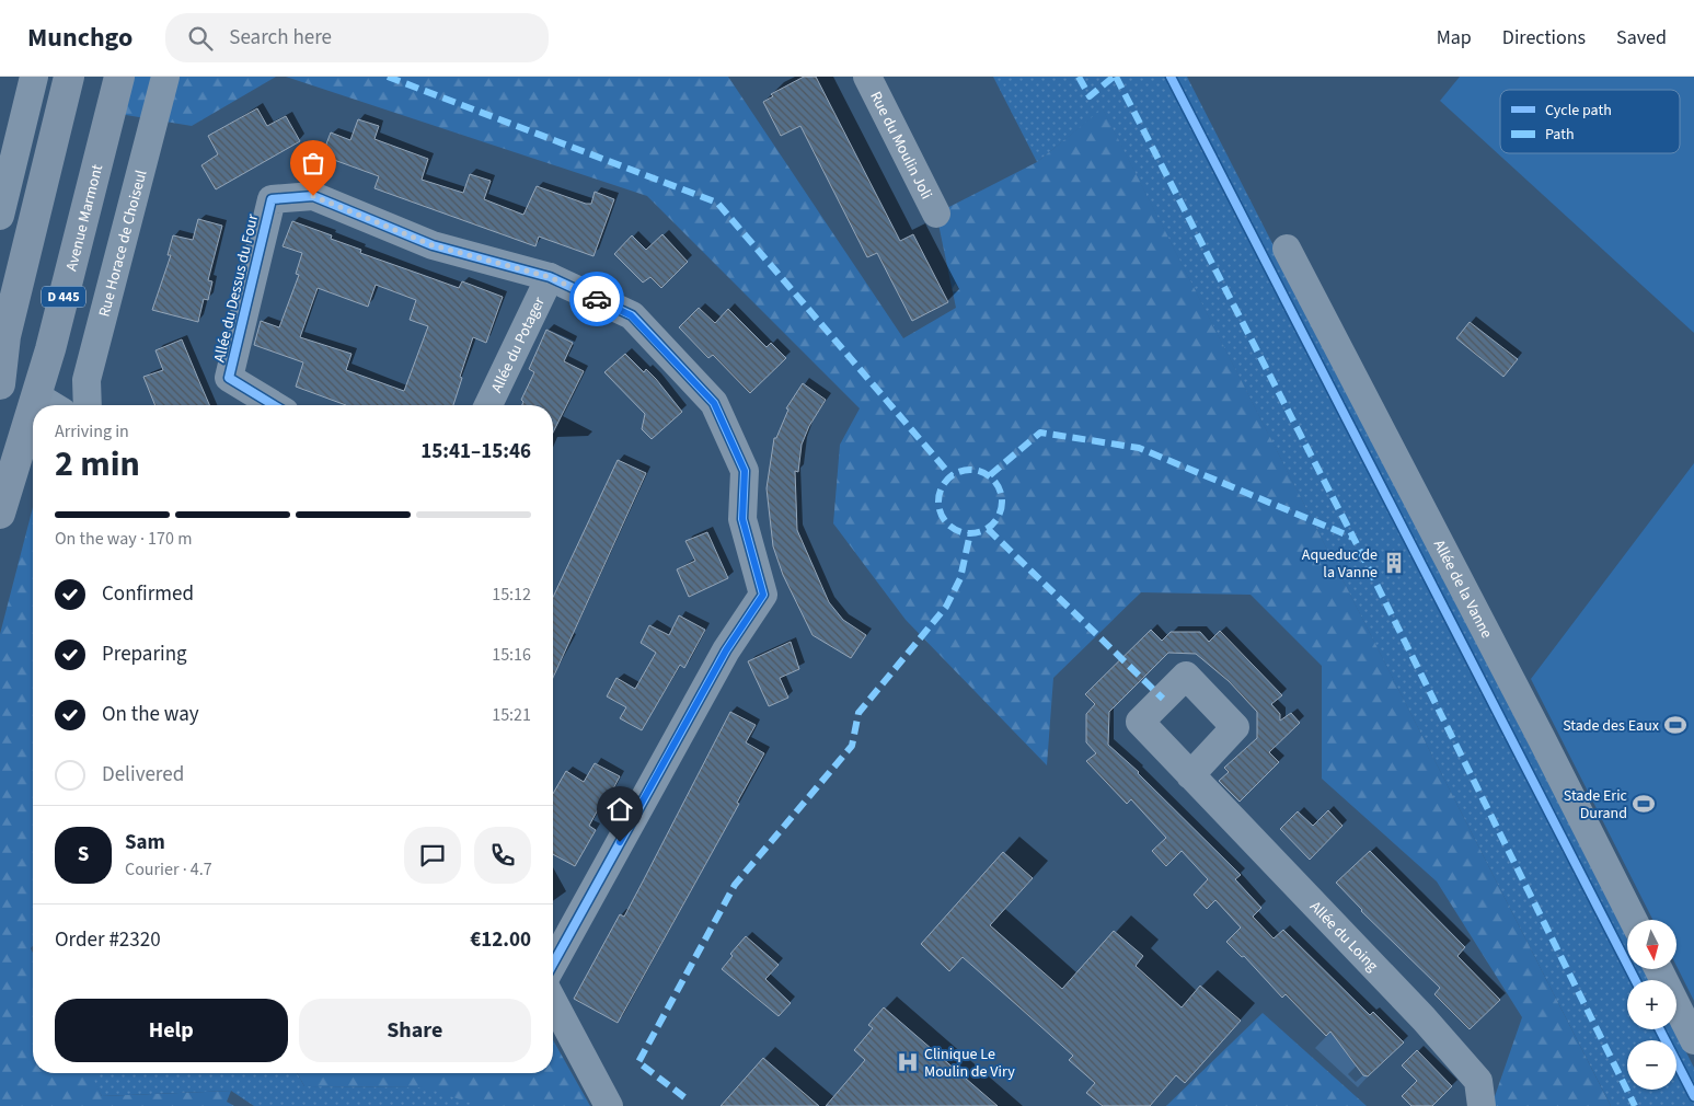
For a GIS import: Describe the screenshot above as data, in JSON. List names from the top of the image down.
{
  "streets": {
    "main road": ["Avenue Marmont", "D 445"],
    "street": [
      "Rue du Moulin Joli",
      "Rue Horace de Choiseul",
      "Allée du Dessus du Four",
      "Allée du Potager",
      "Allée de la Vanne",
      "Allée du Loing"
    ]
  },
  "crossings": [
    ["Allée du Dessus du Four", "Allée du Potager"]
  ],
  "places": {
    "building": ["Aqueduc de la Vanne"],
    "sports": ["Stade des Eaux", "Stade Eric Durand"],
    "hospital": ["Clinique Le Moulin de Viry"]
  },
  "legend": ["Cycle path", "Path"],
  "north": "bottom",
  "page": {
    "header": "Munchgo",
    "search": "Search here",
    "nav": ["Map", "Directions", "Saved"],
    "heading": ["2 min", "Arriving in", "15:41–15:46"],
    "panel": [
      "Sam",
      "Courier · 4.7",
      "Order #2320",
      "€12.00"
    ],
    "bar": "On the way · 170 m",
    "list": [
      ["Confirmed", "15:12"],
      ["Preparing", "15:16"],
      ["On the way", "15:21"],
      "Delivered"
    ],
    "round": "S",
    "map_buttons": ["+", "−"],
    "buttons": ["Help", "Share"]
  }
}
